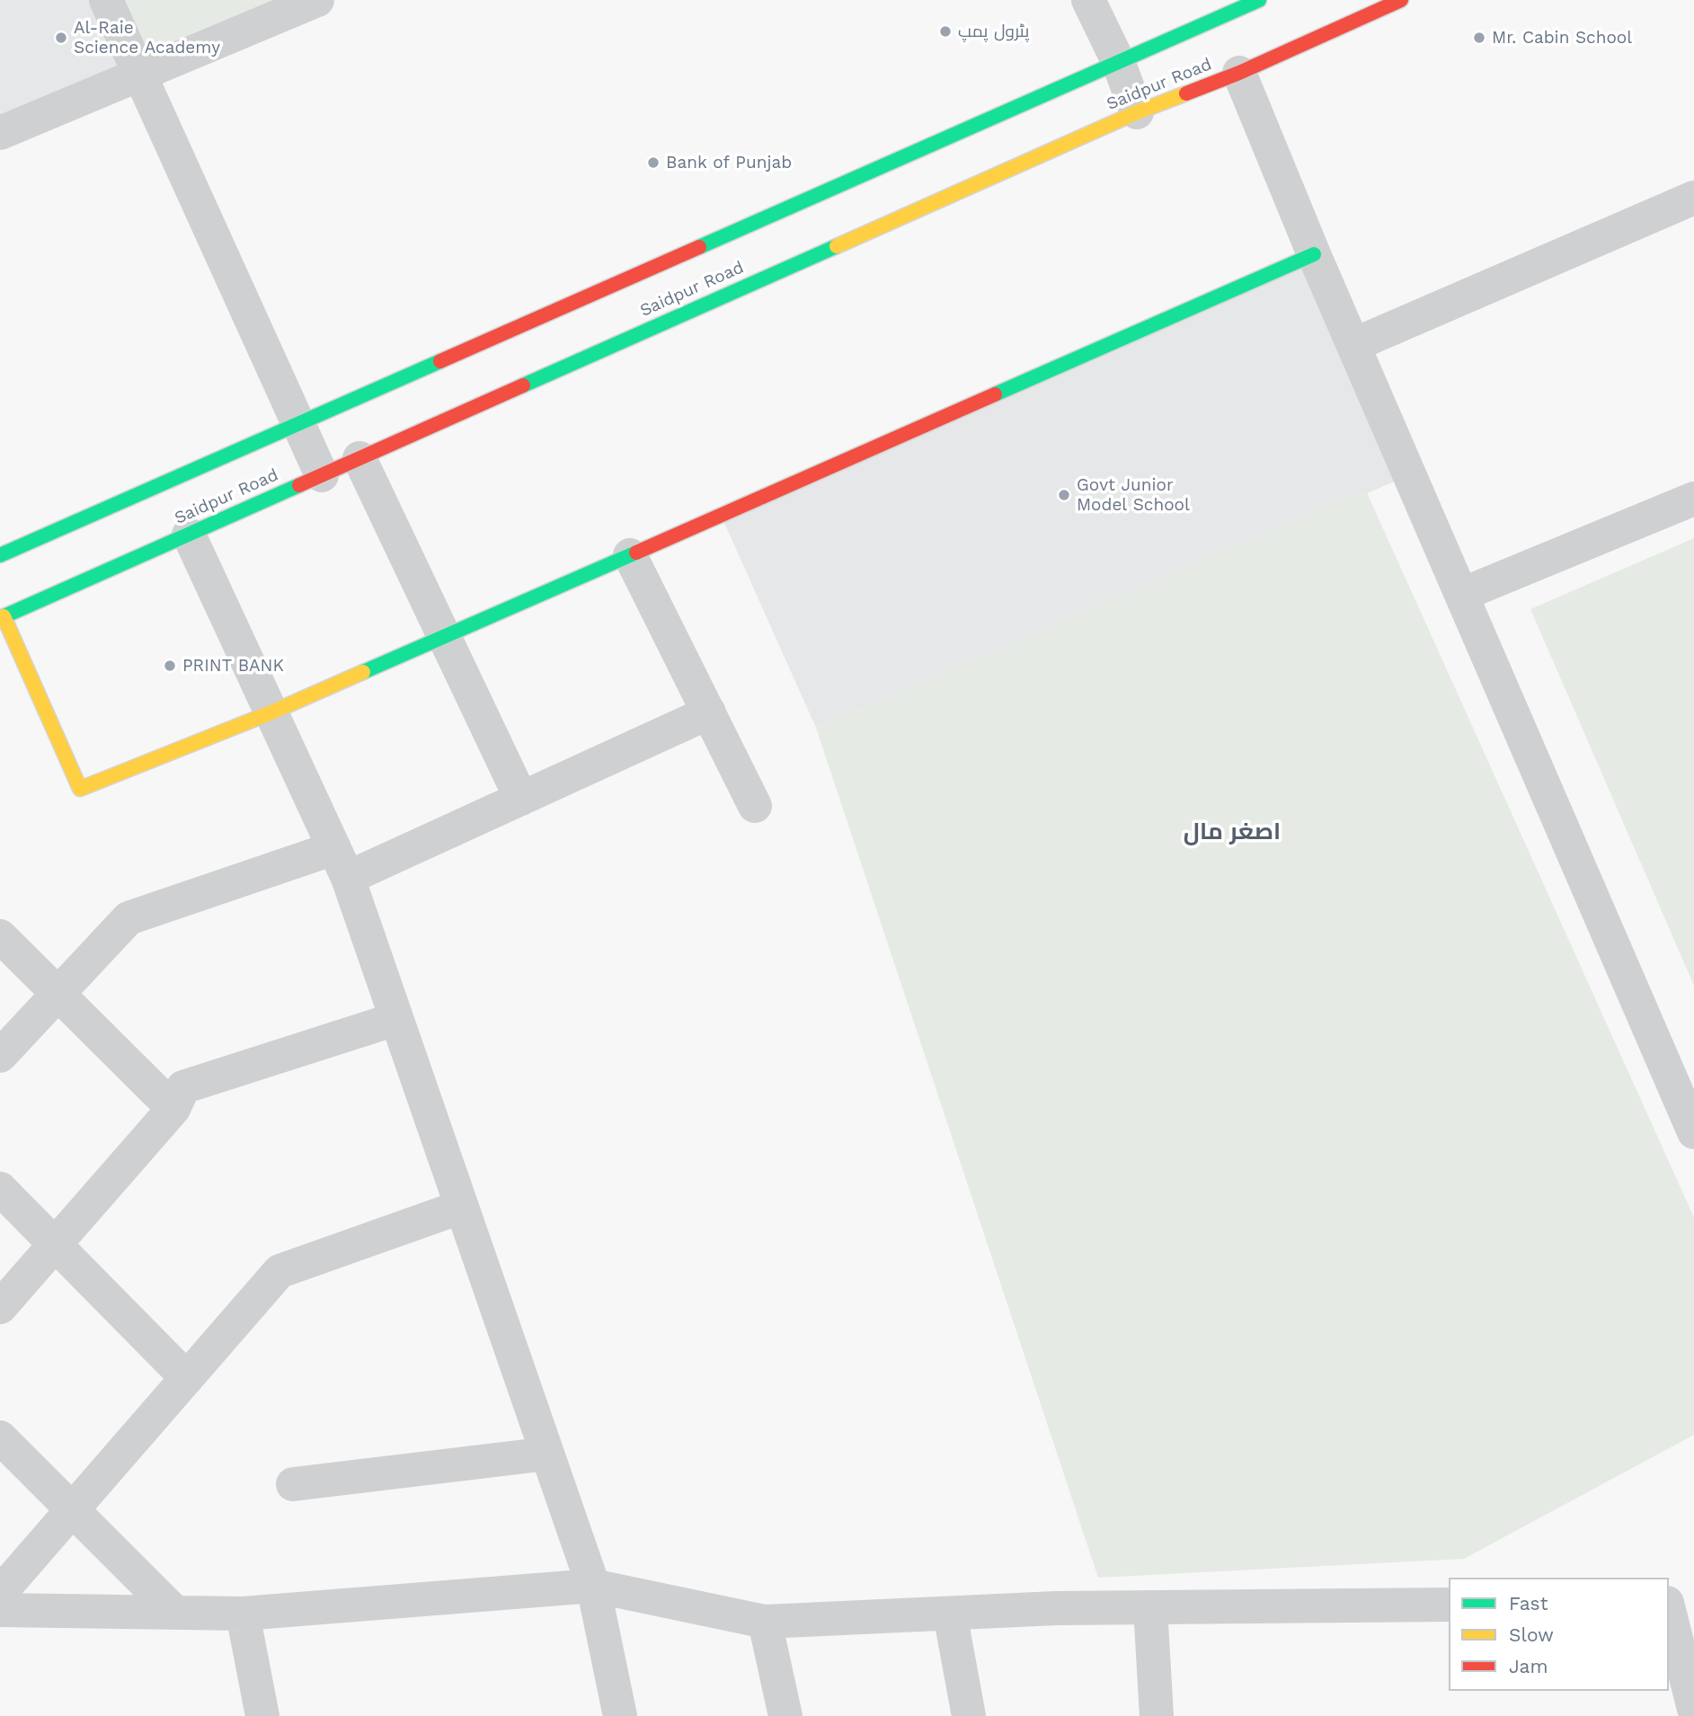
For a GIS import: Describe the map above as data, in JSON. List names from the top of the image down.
{
  "streets": {
    "main road": ["Saidpur Road"]
  },
  "districts": ["اصغر مال"],
  "places": [
    "پٹرول پمپ",
    "Al-Raie Science Academy",
    "Mr. Cabin School",
    "Bank of Punjab",
    "Govt Junior Model School",
    "PRINT BANK"
  ],
  "legend": ["Fast", "Slow", "Jam"]
}
